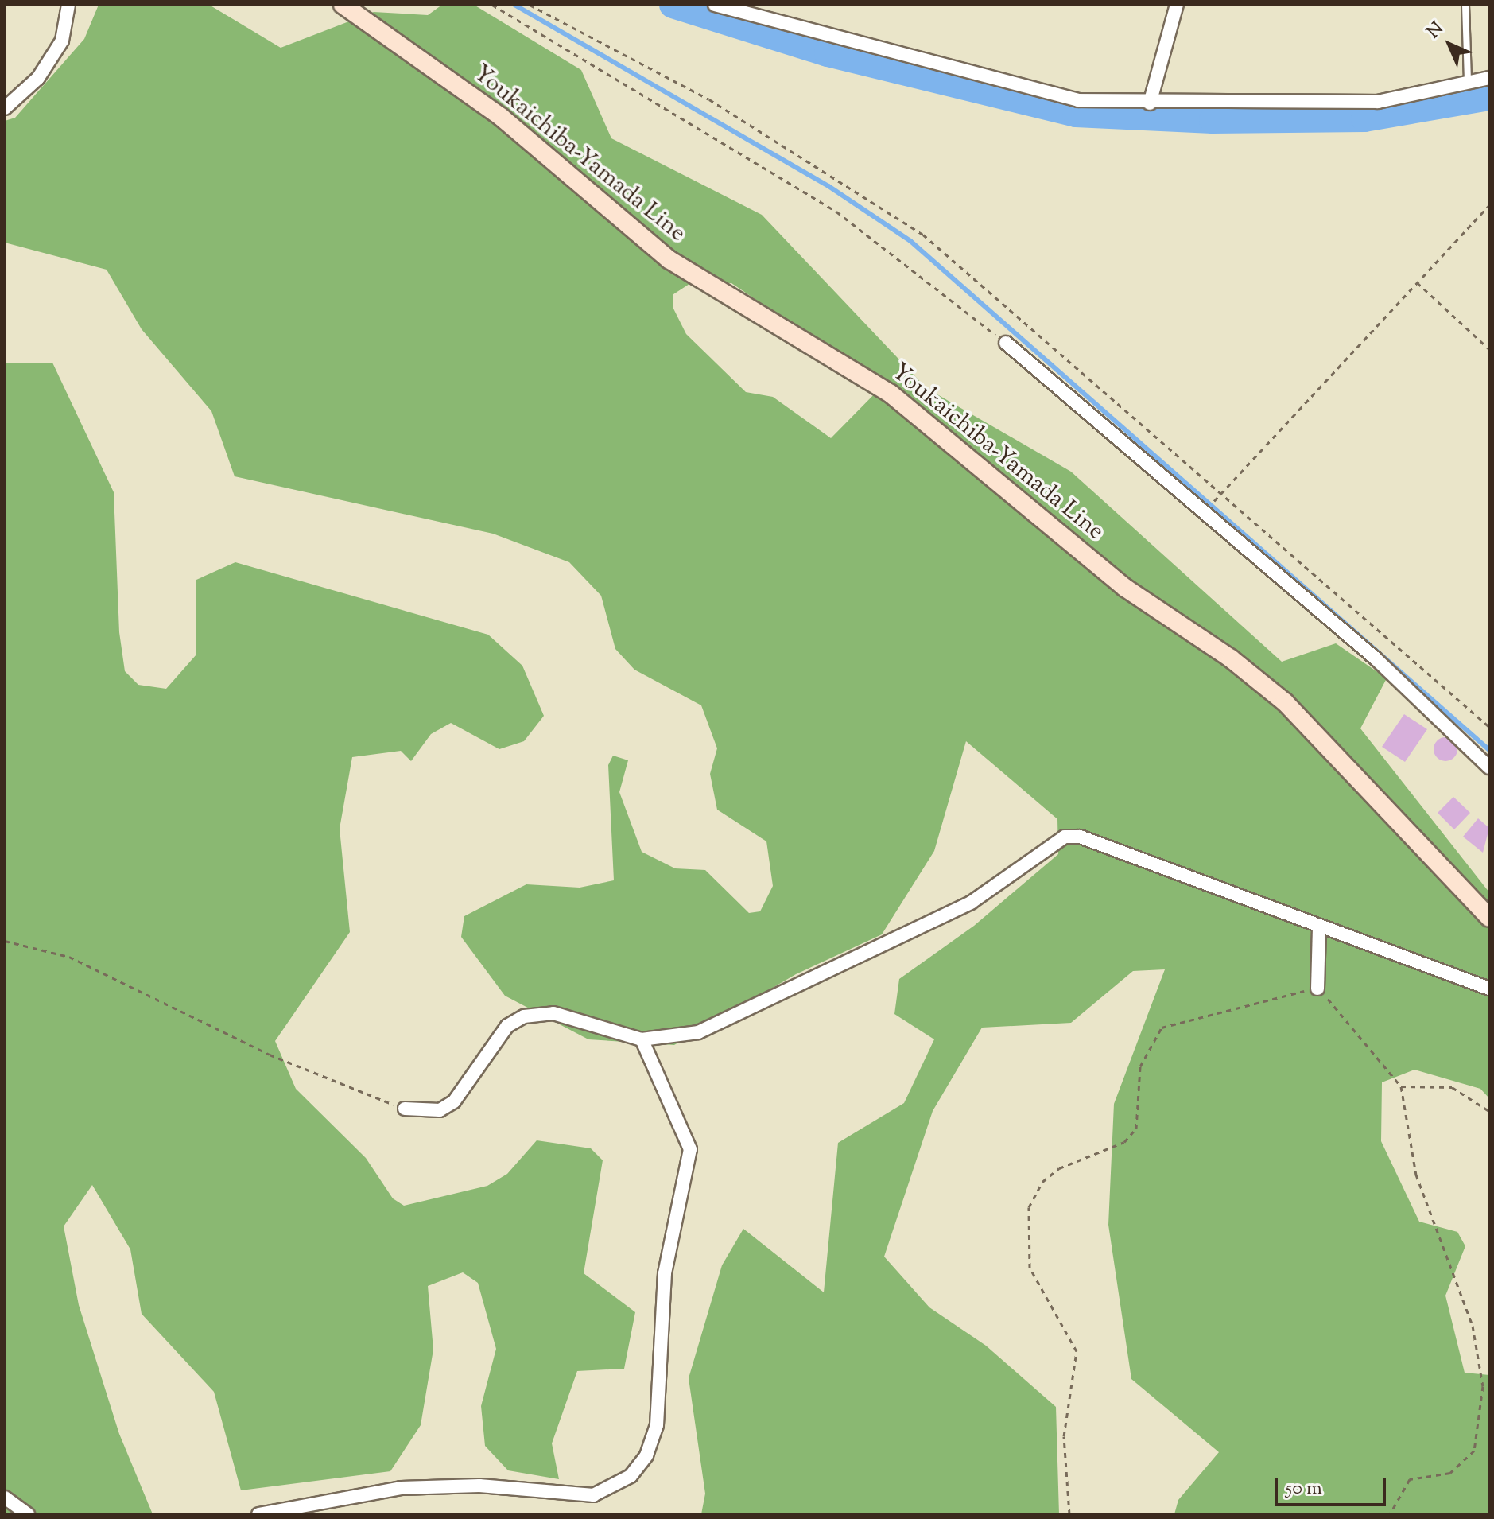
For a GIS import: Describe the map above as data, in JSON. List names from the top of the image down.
{
  "streets": {
    "main road": ["Youkaichiba-Yamada Line"]
  },
  "scale_bar": "50 m",
  "north": "top left"
}
